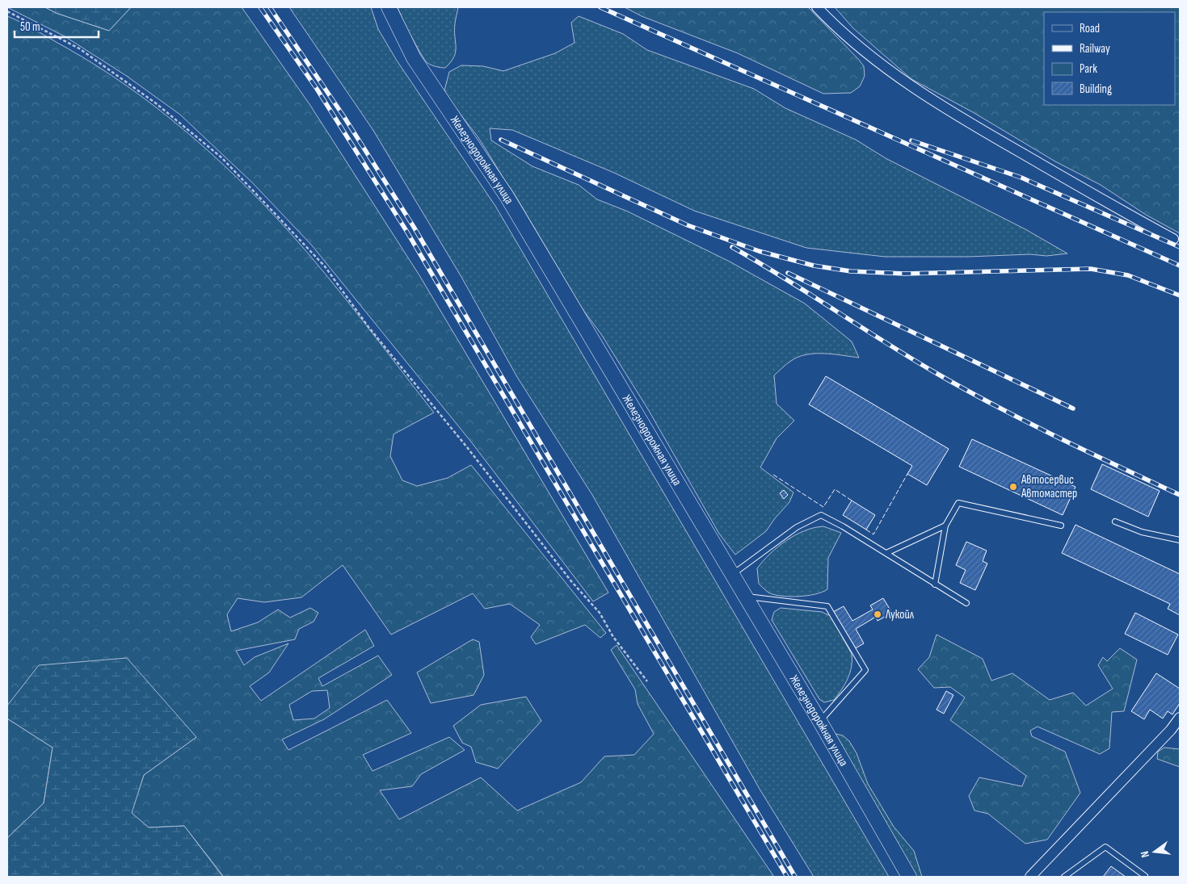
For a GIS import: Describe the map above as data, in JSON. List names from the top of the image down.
{
  "streets": {
    "main road": ["Железнодорожная улица"]
  },
  "places": ["Автосервис Автомастер", "Лукойл"],
  "legend": [
    "Road",
    "Railway",
    "Park",
    "Building"
  ],
  "scale_bar": "50 m",
  "north": "left"
}
